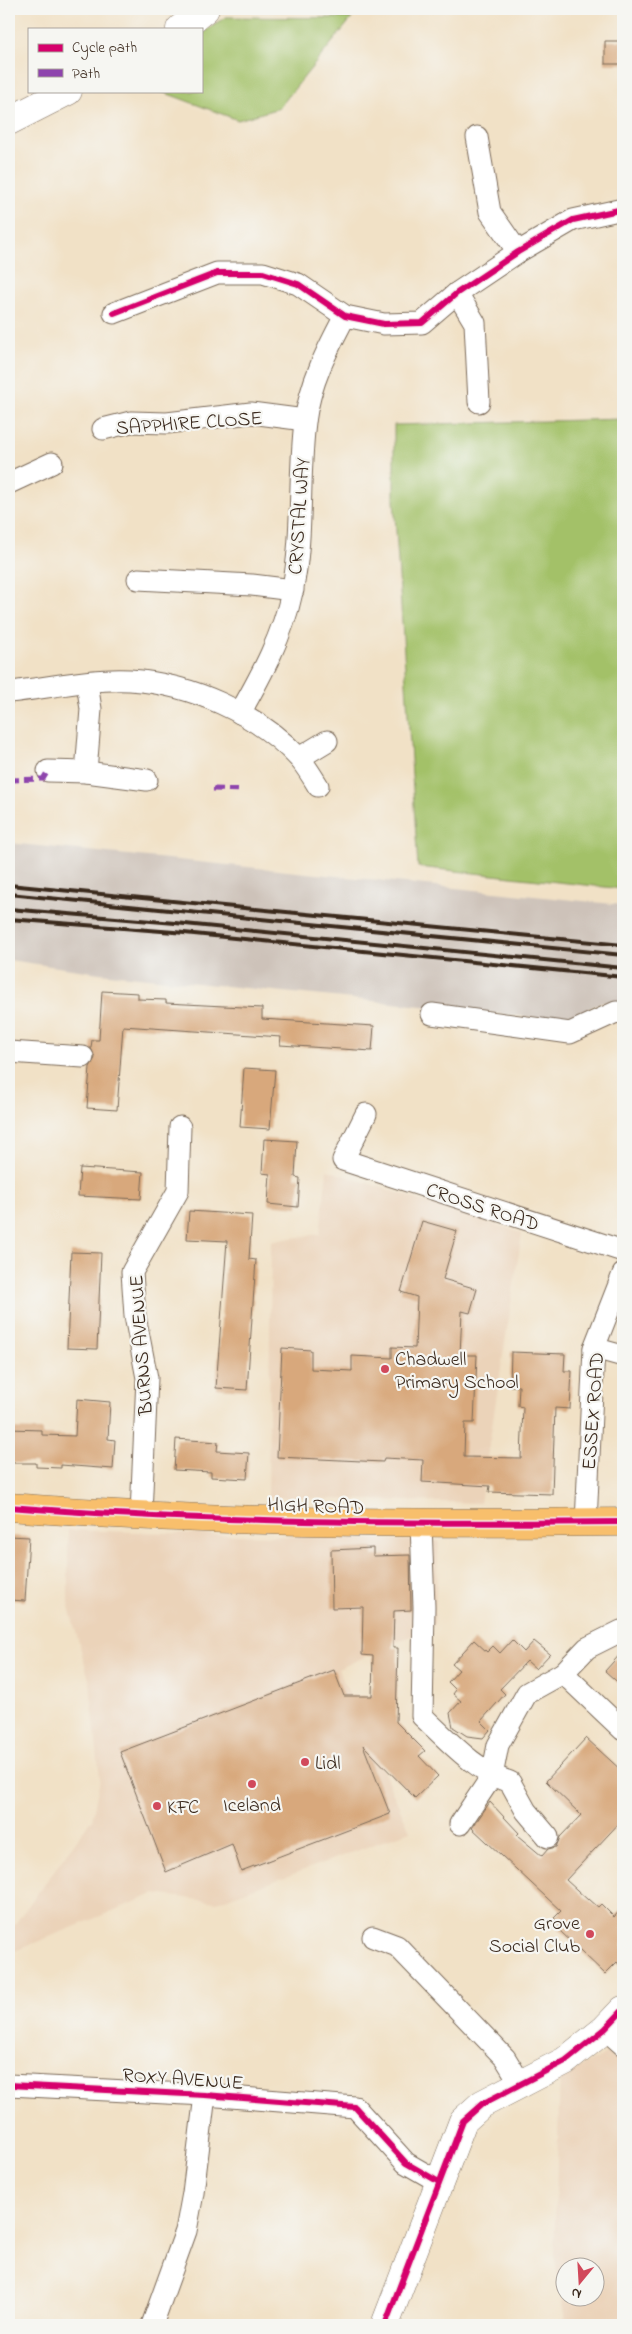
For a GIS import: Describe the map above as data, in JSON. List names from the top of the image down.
{
  "streets": {
    "main road": ["HIGH ROAD"],
    "street": [
      "SAPPHIRE CLOSE",
      "CRYSTAL WAY",
      "CROSS ROAD",
      "BURNS AVENUE",
      "ESSEX ROAD",
      "ROXY AVENUE"
    ]
  },
  "crossings": [
    ["SAPPHIRE CLOSE", "CRYSTAL WAY"],
    ["BURNS AVENUE", "HIGH ROAD"],
    ["ESSEX ROAD", "HIGH ROAD"]
  ],
  "places": [
    "Chadwell Primary School",
    "Lidl",
    "Iceland",
    "KFC",
    "Grove Social Club"
  ],
  "legend": ["Cycle path", "Path"],
  "north": "bottom"
}
